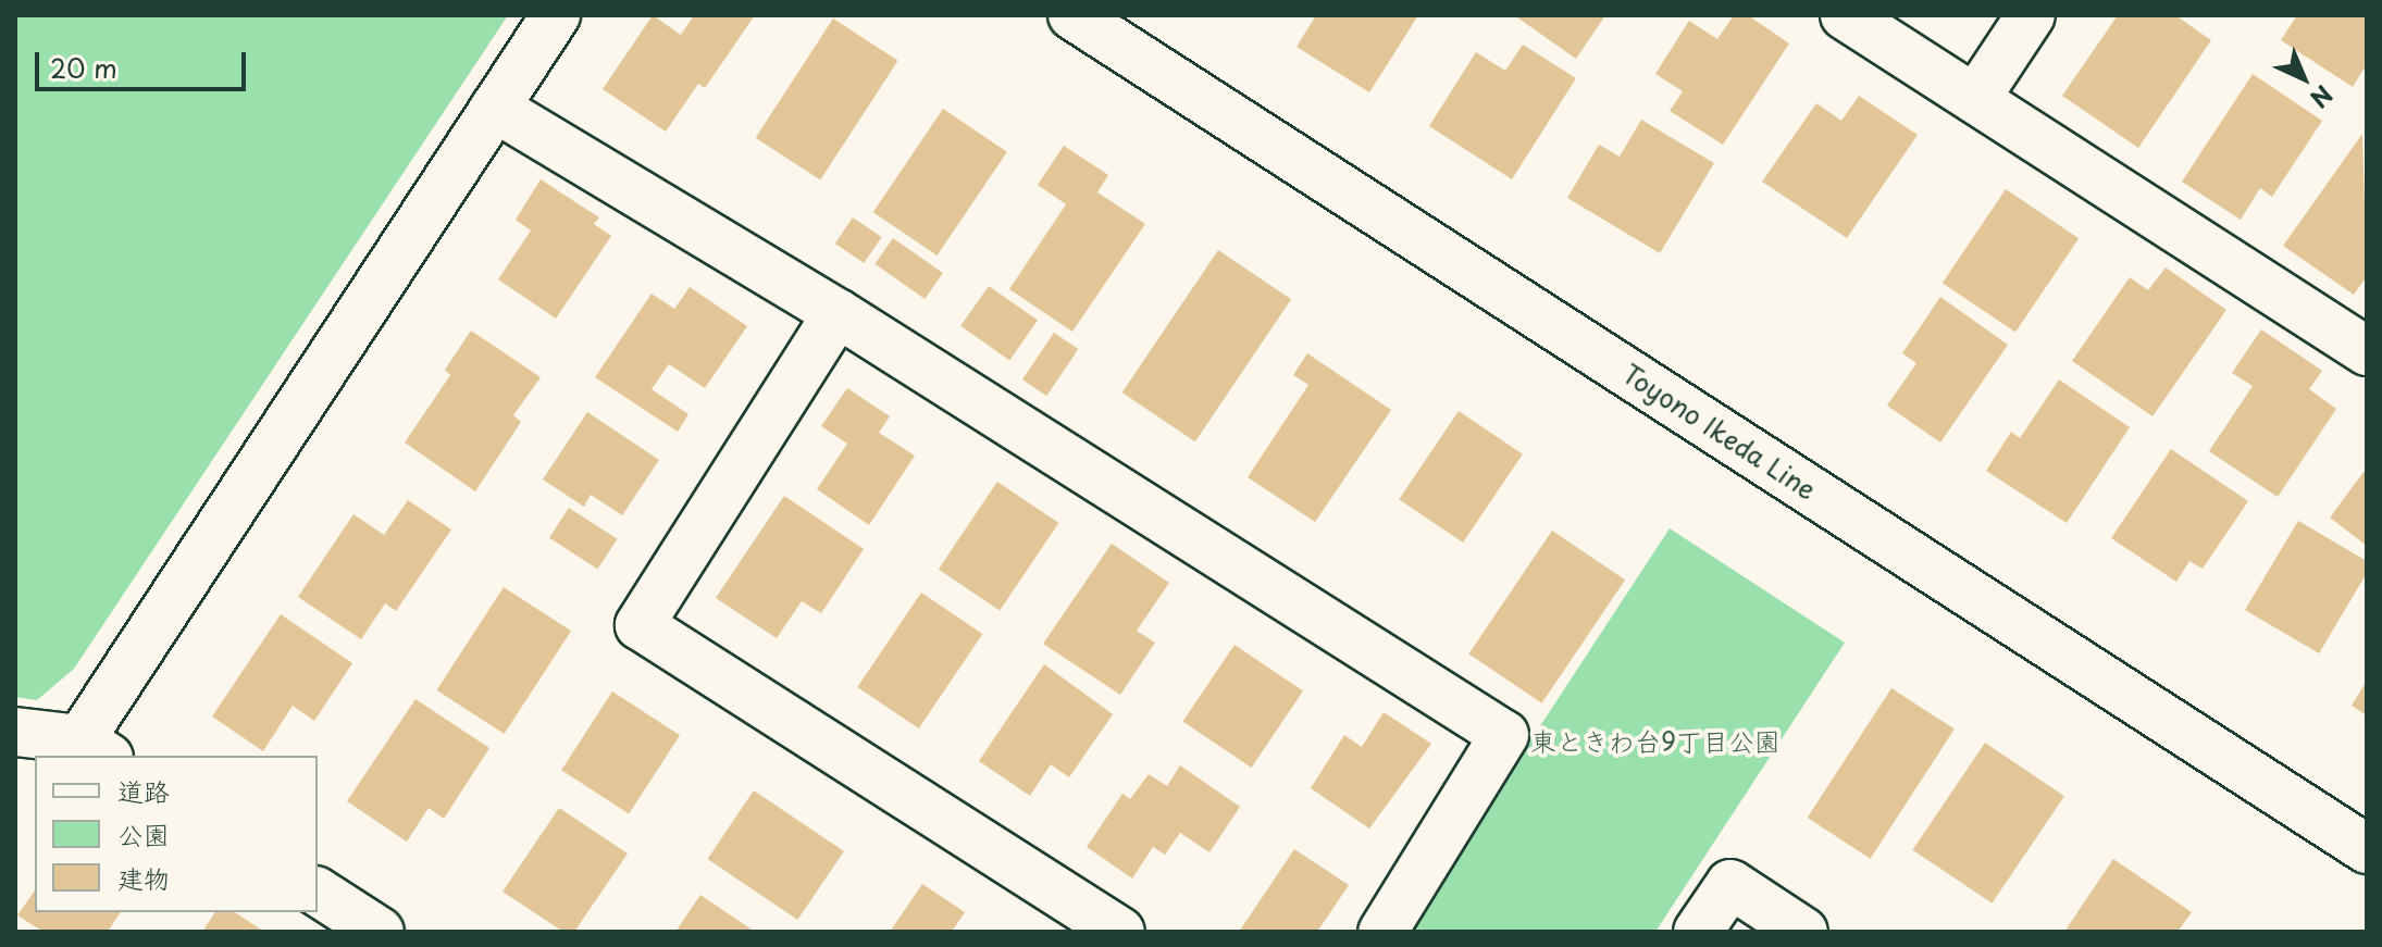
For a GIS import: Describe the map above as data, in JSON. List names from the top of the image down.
{
  "streets": {
    "street": ["Toyono Ikeda Line"]
  },
  "parks": ["東ときわ台9丁目公園"],
  "legend": ["道路", "公園", "建物"],
  "scale_bar": "20 m",
  "north": "bottom right"
}
